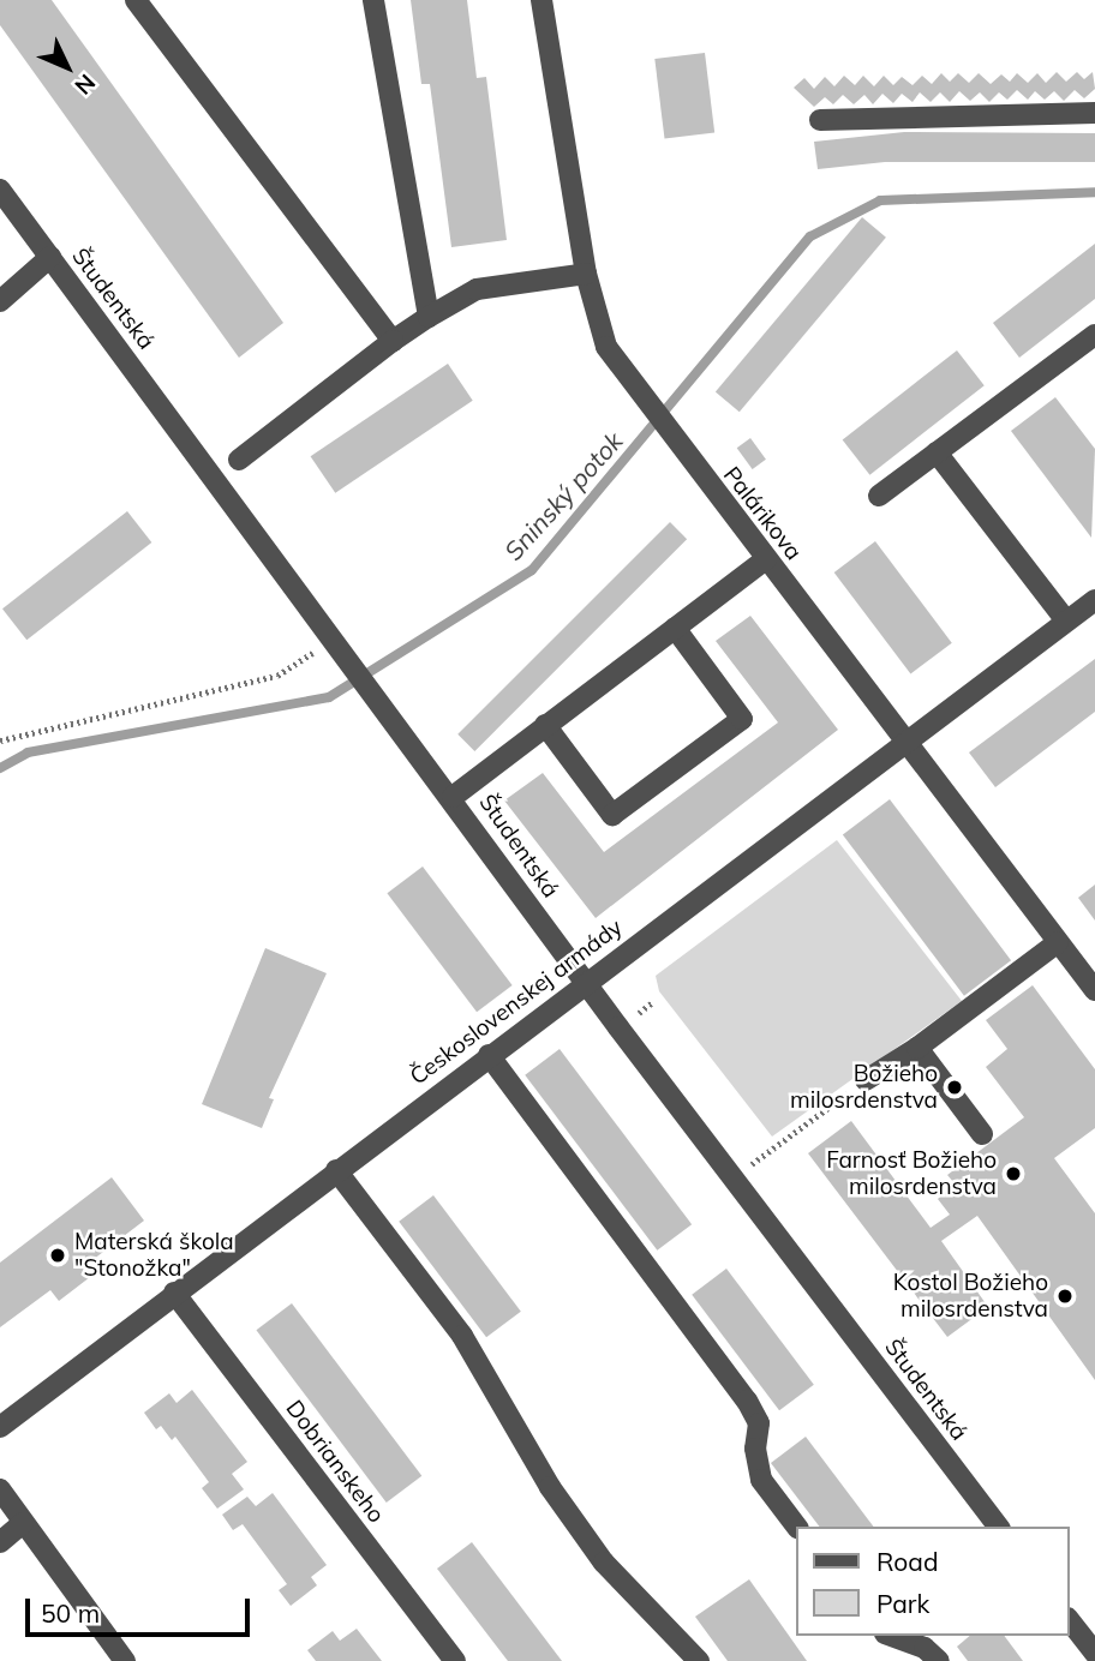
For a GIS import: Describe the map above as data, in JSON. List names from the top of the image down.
{
  "streets": {
    "street": [
      "Študentská",
      "Palárikova",
      "Československej armády",
      "Dobrianskeho"
    ]
  },
  "crossings": [
    ["Študentská", "Československej armády"],
    ["Palárikova", "Československej armády"],
    ["Československej armády", "Dobrianskeho"]
  ],
  "water": ["Sninský potok"],
  "places": [
    "Božieho milosrdenstva",
    "Farnosť Božieho milosrdenstva",
    "Materská škola \"Stonožka\"",
    "Kostol Božieho milosrdenstva"
  ],
  "legend": ["Road", "Park"],
  "scale_bar": "50 m",
  "north": "bottom right"
}
